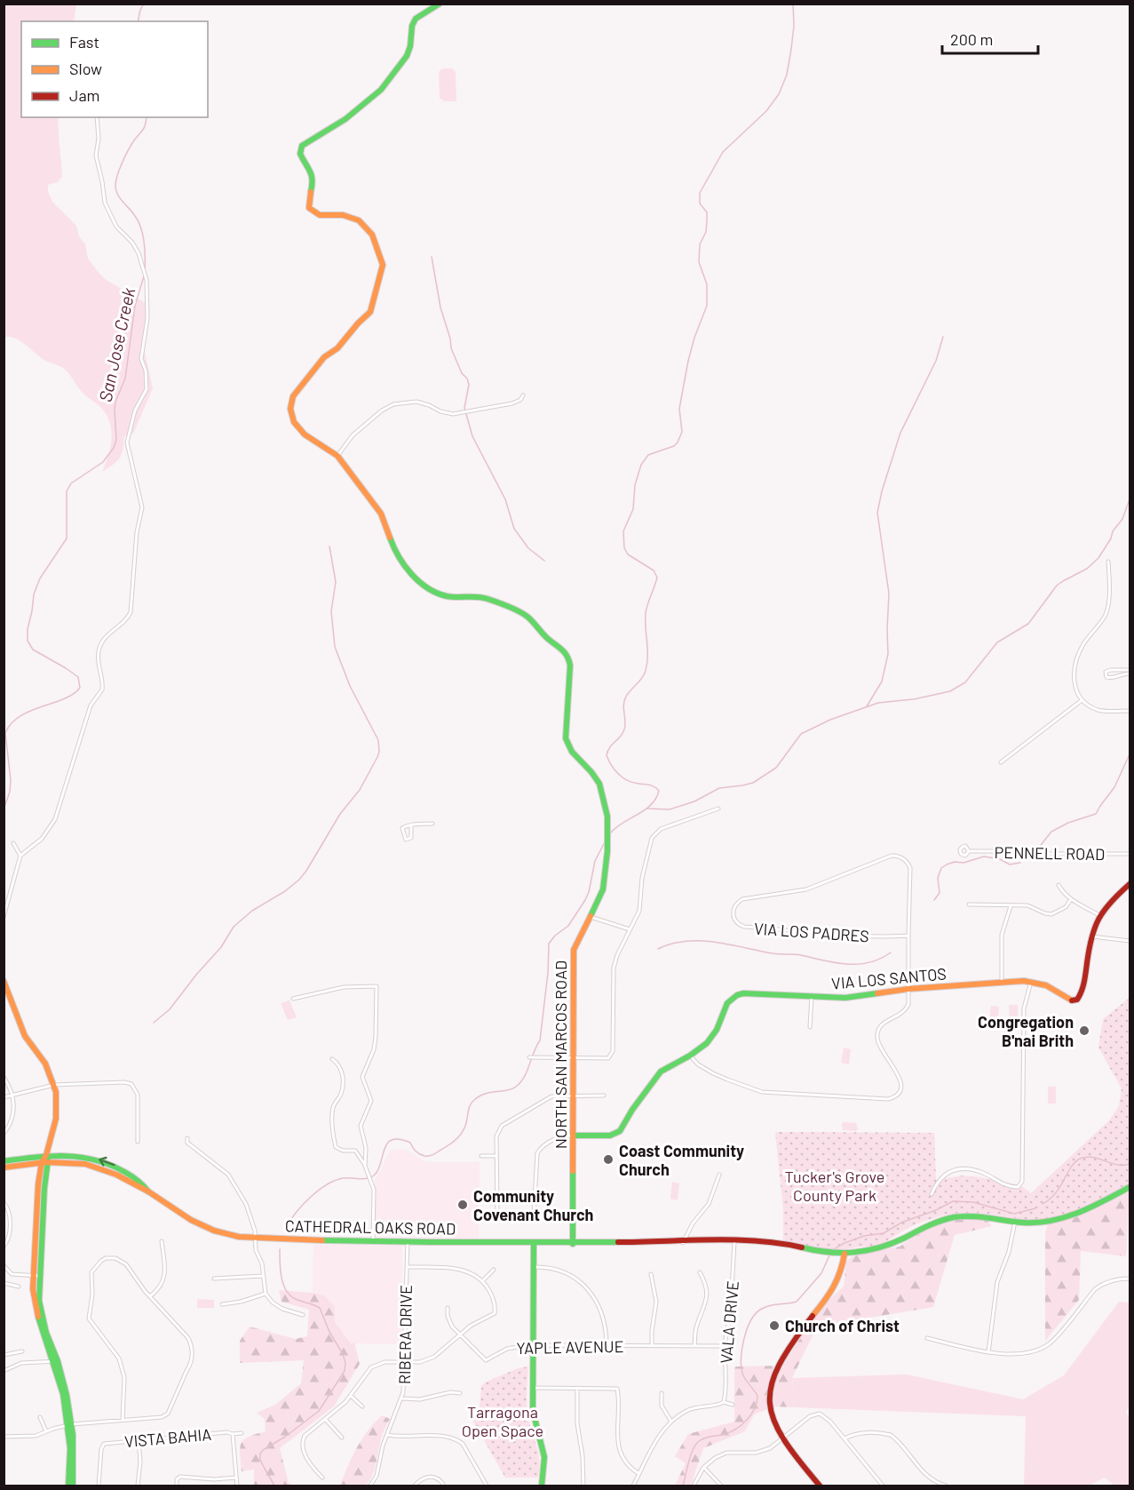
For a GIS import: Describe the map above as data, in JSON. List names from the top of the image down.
{
  "streets": {
    "street": [
      "PENNELL ROAD",
      "VIA LOS PADRES",
      "VIA LOS SANTOS",
      "NORTH SAN MARCOS ROAD",
      "CATHEDRAL OAKS ROAD",
      "VALA DRIVE",
      "RIBERA DRIVE",
      "YAPLE AVENUE",
      "VISTA BAHIA"
    ]
  },
  "crossings": [
    ["VIA LOS PADRES", "VIA LOS SANTOS"],
    ["VIA LOS SANTOS", "NORTH SAN MARCOS ROAD"],
    ["NORTH SAN MARCOS ROAD", "CATHEDRAL OAKS ROAD"],
    ["CATHEDRAL OAKS ROAD", "VALA DRIVE"],
    ["CATHEDRAL OAKS ROAD", "RIBERA DRIVE"],
    ["VALA DRIVE", "YAPLE AVENUE"]
  ],
  "water": ["San Jose Creek"],
  "parks": ["Tucker's Grove County Park", "Tarragona Open Space"],
  "places": [
    "Congregation B'nai Brith",
    "Coast Community Church",
    "Community Covenant Church",
    "Church of Christ"
  ],
  "legend": ["Fast", "Slow", "Jam"],
  "scale_bar": "200 m"
}
